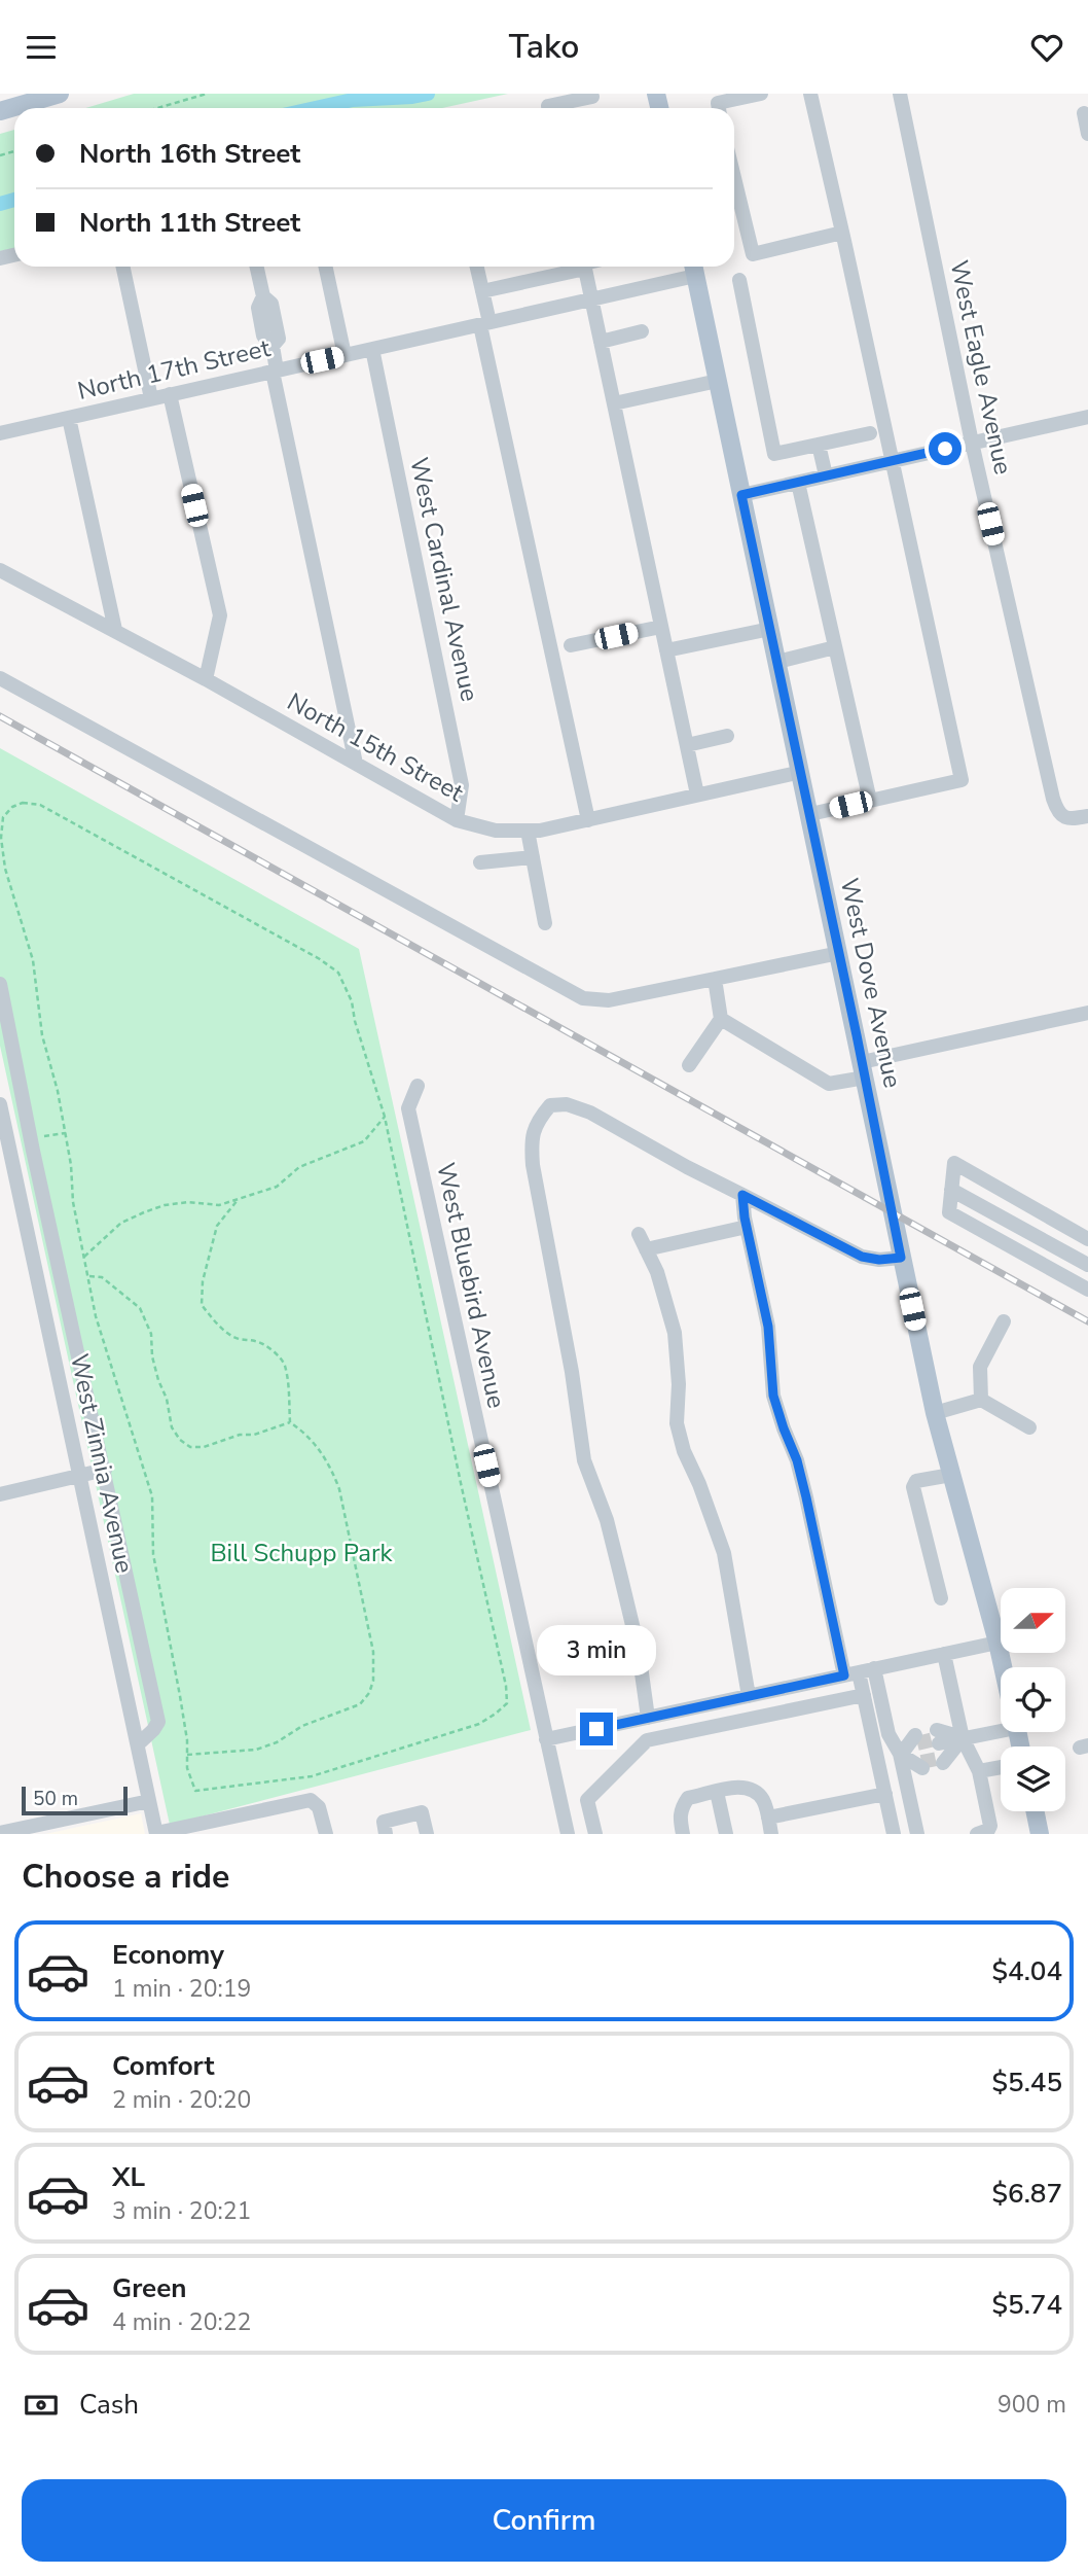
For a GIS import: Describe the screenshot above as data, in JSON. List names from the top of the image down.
{
  "streets": {
    "main road": ["West Dove Avenue"],
    "street": [
      "West Eagle Avenue",
      "North 17th Street",
      "West Cardinal Avenue",
      "North 15th Street",
      "West Bluebird Avenue",
      "West Zinnia Avenue"
    ]
  },
  "crossings": [
    ["North 17th Street", "West Cardinal Avenue"],
    ["North 17th Street", "West Dove Avenue"],
    ["West Cardinal Avenue", "North 15th Street"],
    ["North 15th Street", "West Dove Avenue"]
  ],
  "parks": ["Bill Schupp Park"],
  "scale_bar": "50 m",
  "north": "right",
  "page": {
    "header": "Tako",
    "banner": ["North 16th Street", "North 11th Street"],
    "bubble": "3 min",
    "scale": "50 m",
    "heading": "Choose a ride",
    "list": [
      {
        "name": "Economy",
        "note": "1 min · 20:19",
        "value": "$4.04"
      },
      {
        "name": "Comfort",
        "note": "2 min · 20:20",
        "value": "$5.45"
      },
      {
        "name": "XL",
        "note": "3 min · 20:21",
        "value": "$6.87"
      },
      {
        "name": "Green",
        "note": "4 min · 20:22",
        "value": "$5.74"
      }
    ],
    "pay": ["Cash", "900 m"],
    "buttons": "Confirm"
  }
}
